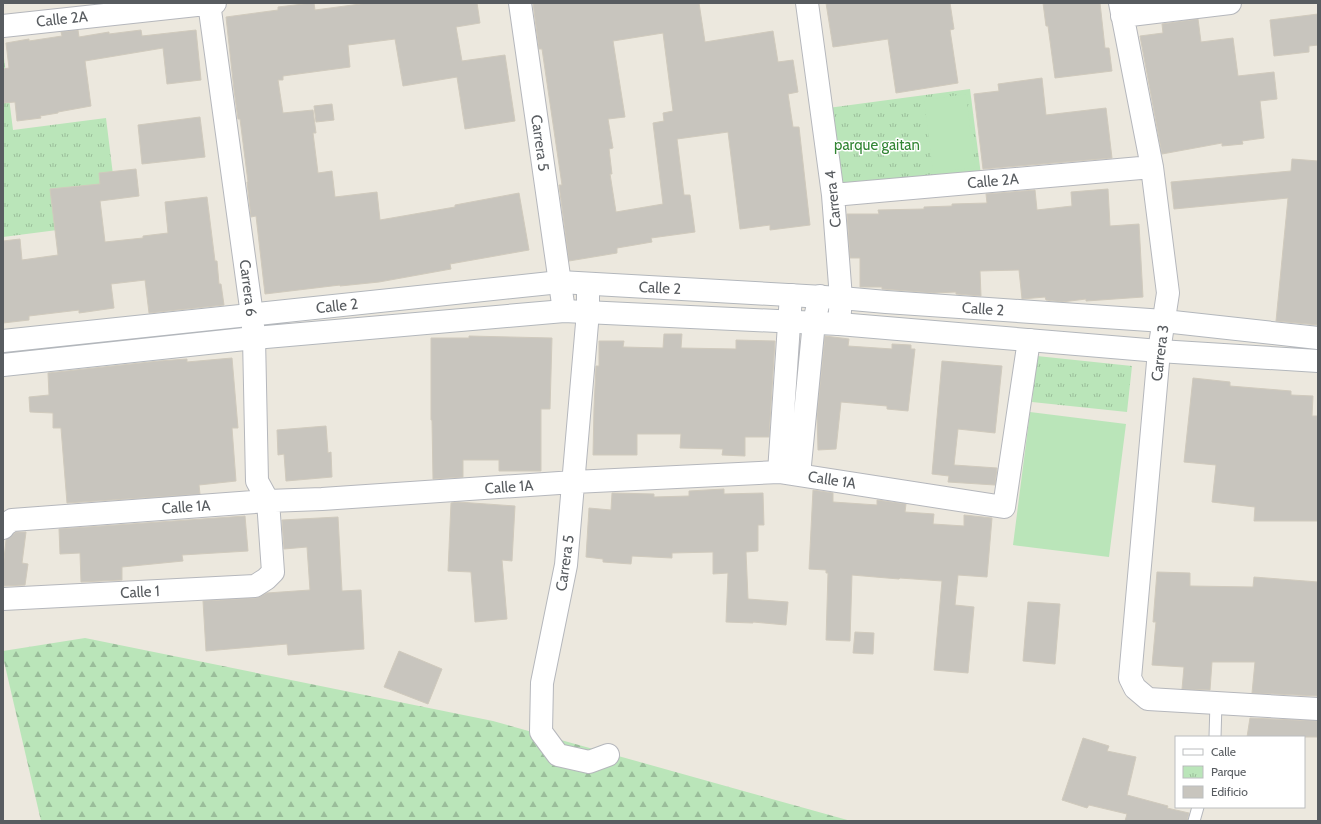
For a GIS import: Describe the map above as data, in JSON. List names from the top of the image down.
{
  "streets": {
    "street": [
      "Calle 2A",
      "Carrera 5",
      "Carrera 4",
      "Carrera 6",
      "Calle 2",
      "Carrera 3",
      "Calle 1A",
      "Calle 1"
    ]
  },
  "crossings": [
    ["Calle 2A", "Carrera 4"],
    ["Calle 2A", "Carrera 6"],
    ["Calle 2A", "Carrera 3"],
    ["Carrera 5", "Calle 2"],
    ["Carrera 5", "Calle 1A"],
    ["Carrera 4", "Calle 2"],
    ["Carrera 6", "Calle 2"],
    ["Carrera 6", "Calle 1A"],
    ["Carrera 6", "Calle 1"],
    ["Calle 2", "Carrera 3"],
    ["Calle 2", "Calle 1A"]
  ],
  "parks": ["parque gaitan"],
  "legend": ["Calle", "Parque", "Edificio"]
}
